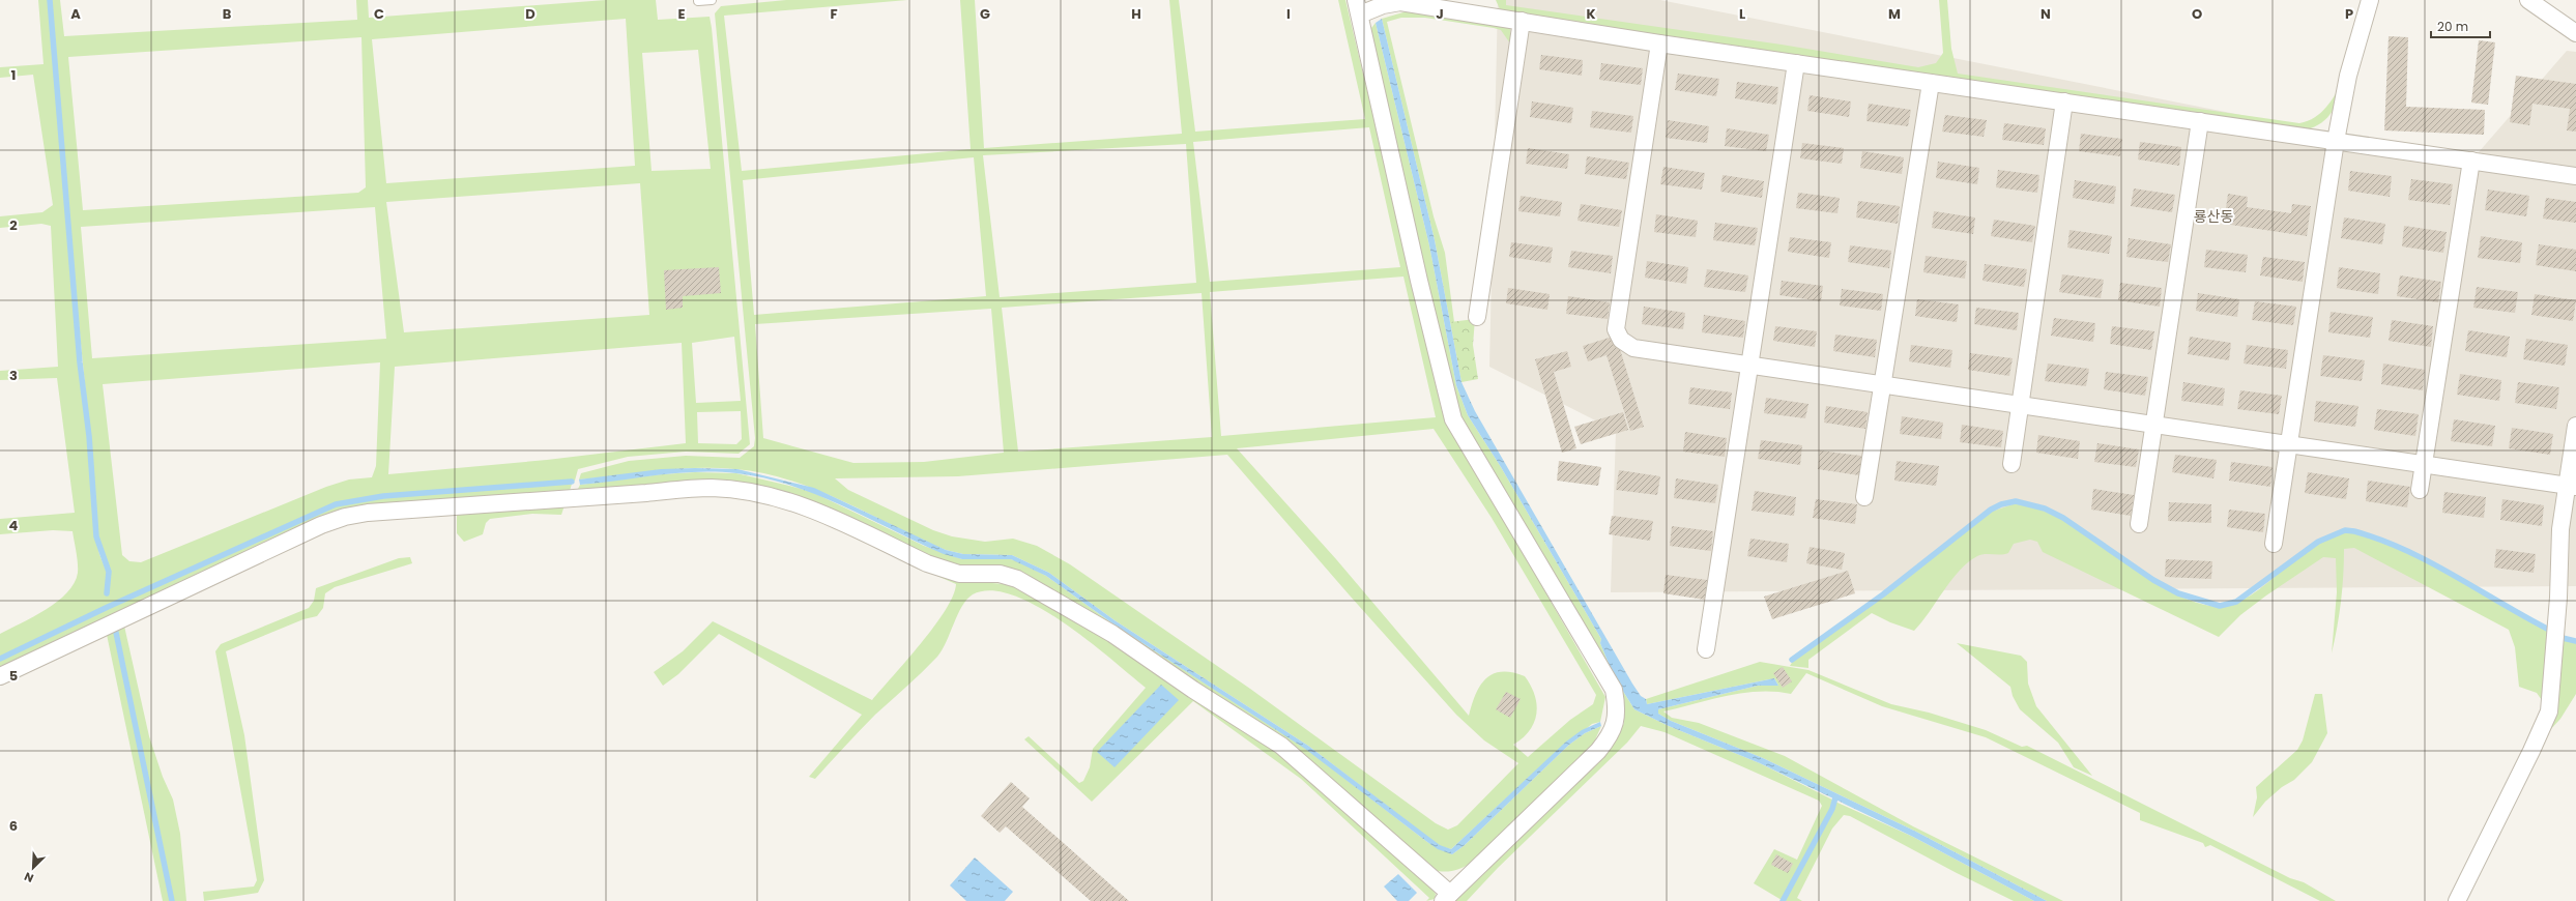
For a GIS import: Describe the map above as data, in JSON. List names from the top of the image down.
{
  "districts": ["룡산동"],
  "scale_bar": "20 m",
  "north": "bottom left",
  "grid": {
    "columns": [
      "A",
      "B",
      "C",
      "D",
      "E",
      "F",
      "G",
      "H",
      "I",
      "J",
      "K",
      "L",
      "M",
      "N",
      "O",
      "P"
    ],
    "rows": [
      "1",
      "2",
      "3",
      "4",
      "5",
      "6"
    ]
  }
}
